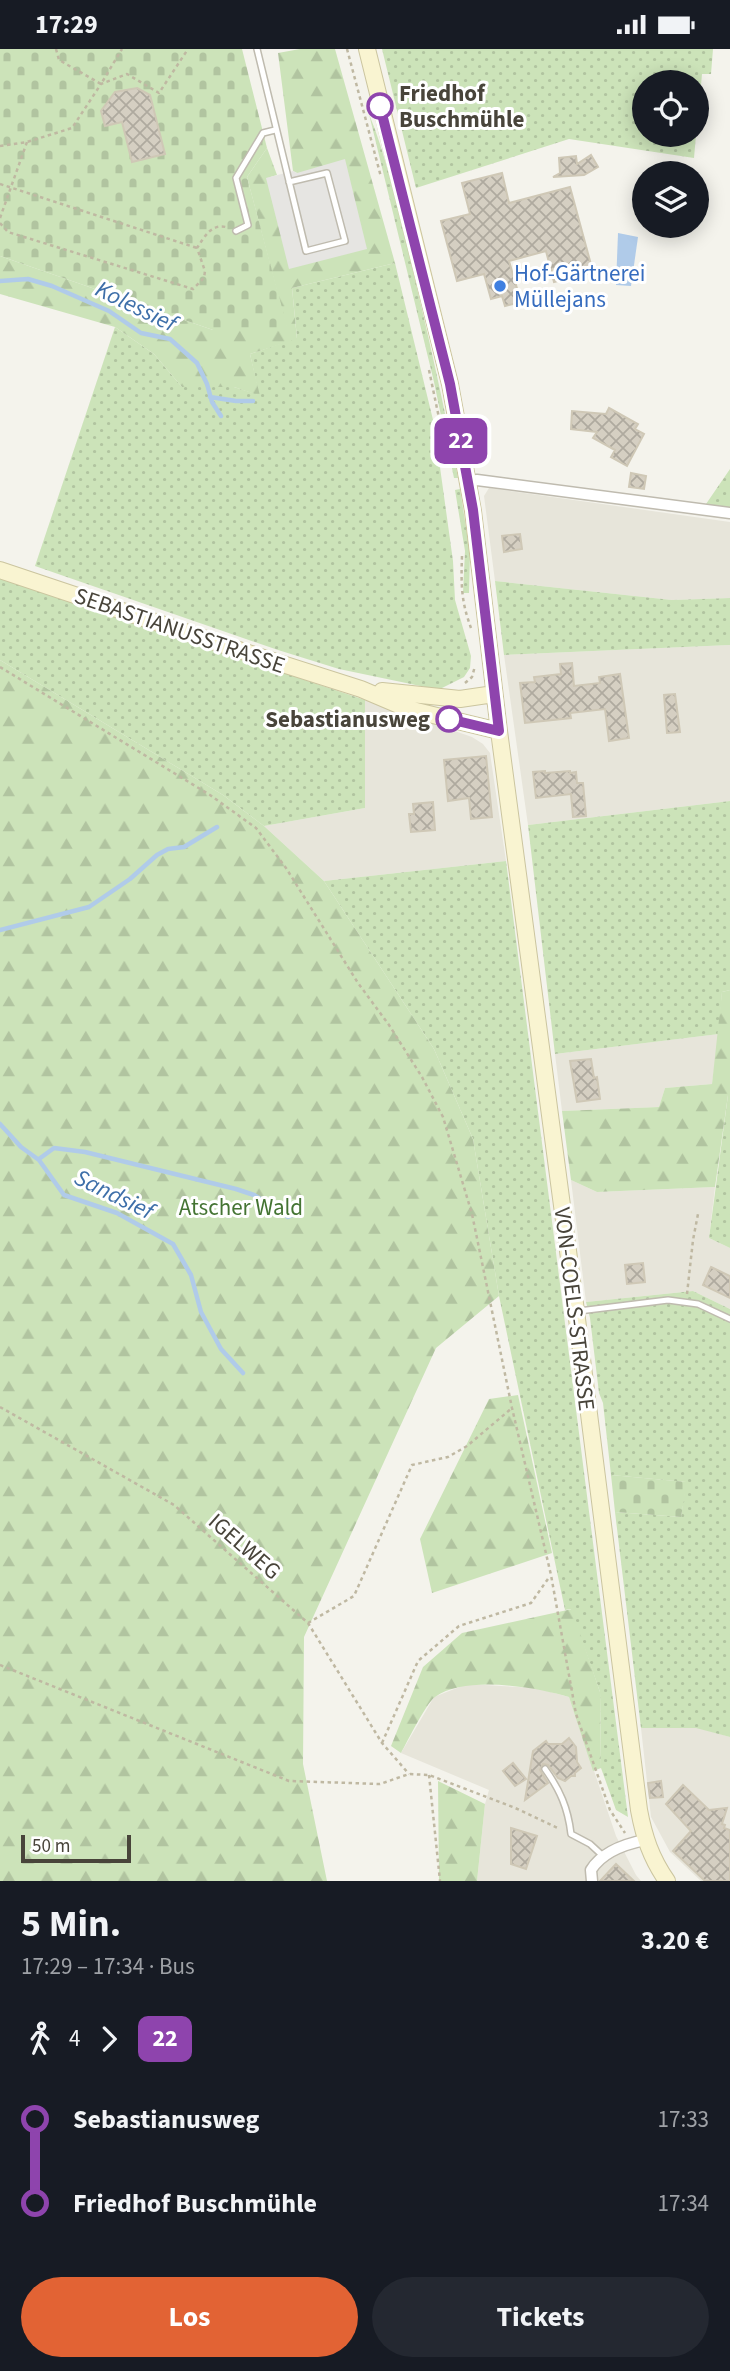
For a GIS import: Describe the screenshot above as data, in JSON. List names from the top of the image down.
{
  "streets": {
    "main road": ["SEBASTIANUSSTRASSE", "VON-COELS-STRASSE"],
    "path": ["IGELWEG"]
  },
  "crossings": [
    ["SEBASTIANUSSTRASSE", "VON-COELS-STRASSE"]
  ],
  "water": ["Kolessief", "Sandsief"],
  "parks": ["Atscher Wald"],
  "places": ["Friedhof Buschmühle", "Hof-Gärtnerei Müllejans", "Sebastianusweg"],
  "lines": ["bus line 22"],
  "scale_bar": "50 m",
  "page": {
    "status": "17:29",
    "on_map": "22",
    "scale": "50 m",
    "heading": ["5 Min.", "17:29 – 17:34 · Bus", "3.20 €"],
    "legs": ["4", "22"],
    "list": [
      {
        "name": "Sebastianusweg",
        "value": "17:33"
      },
      {
        "name": "Friedhof Buschmühle",
        "value": "17:34"
      }
    ],
    "buttons": ["Los", "Tickets"]
  }
}
